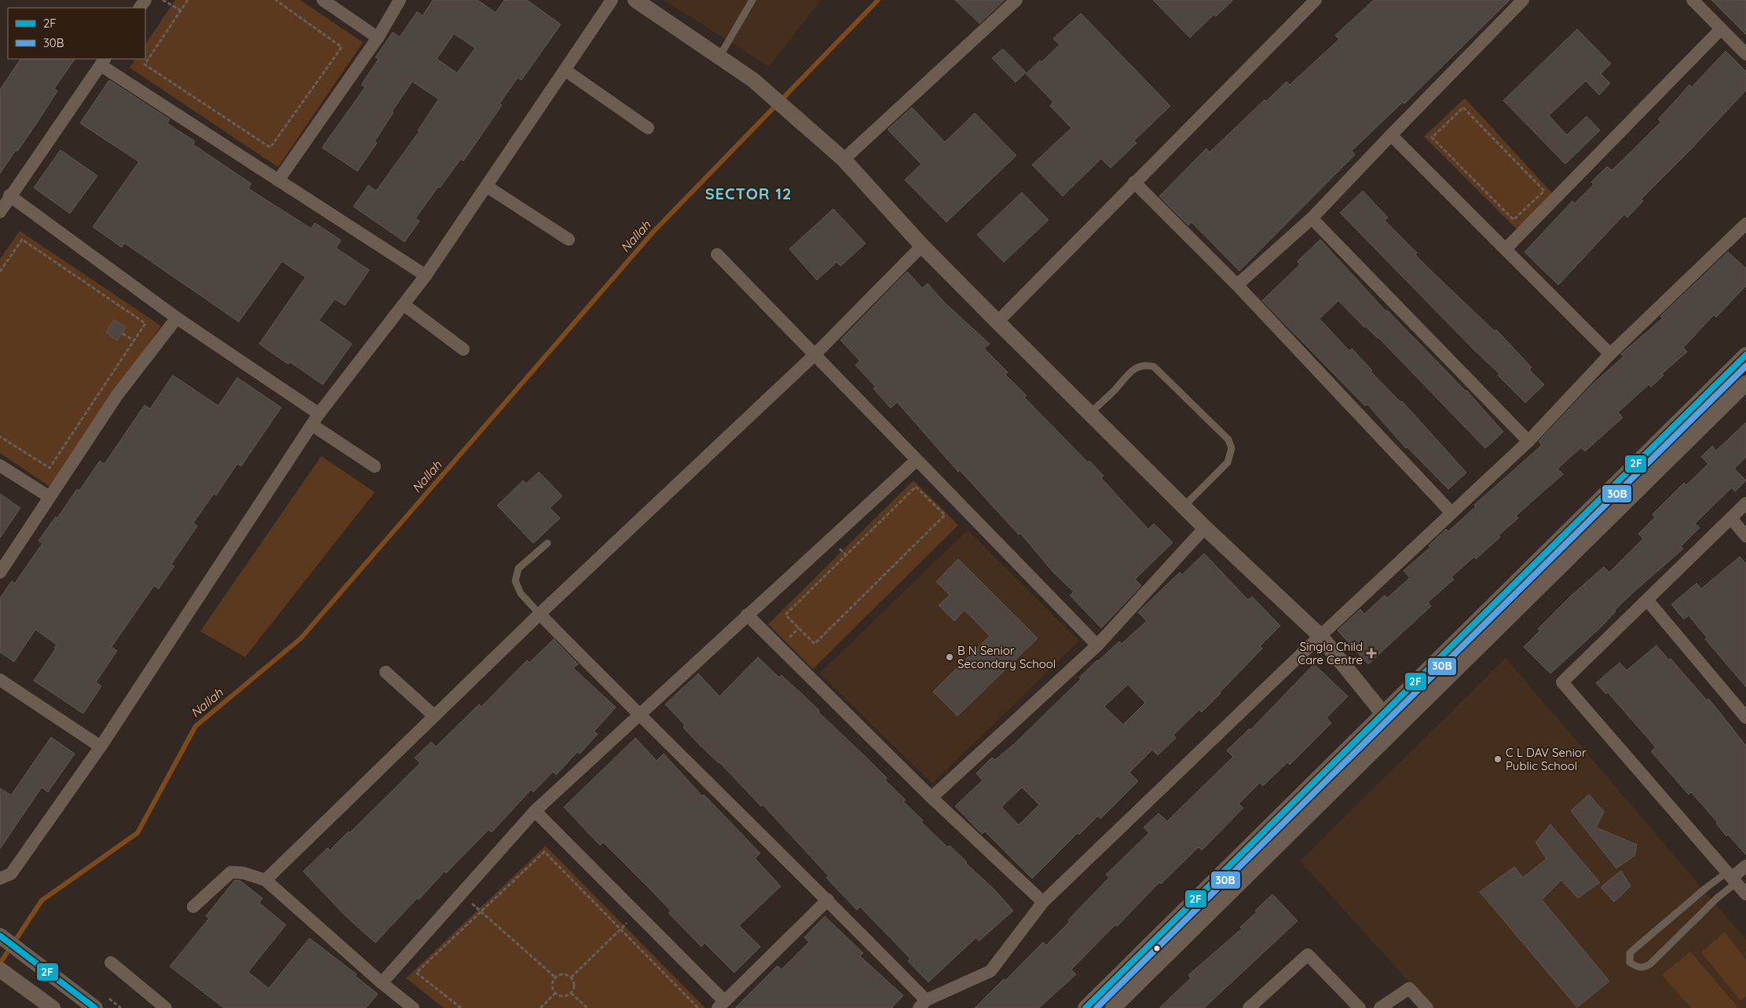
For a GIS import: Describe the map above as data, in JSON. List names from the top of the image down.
{
  "districts": ["SECTOR 12"],
  "water": ["Nallah"],
  "places": {
    "health": ["Singla Child Care Centre"],
    "other": ["B N Senior Secondary School", "C L DAV Senior Public School"]
  },
  "lines": ["transit line 2F", "transit line 30B"],
  "legend": ["2F", "30B"]
}
